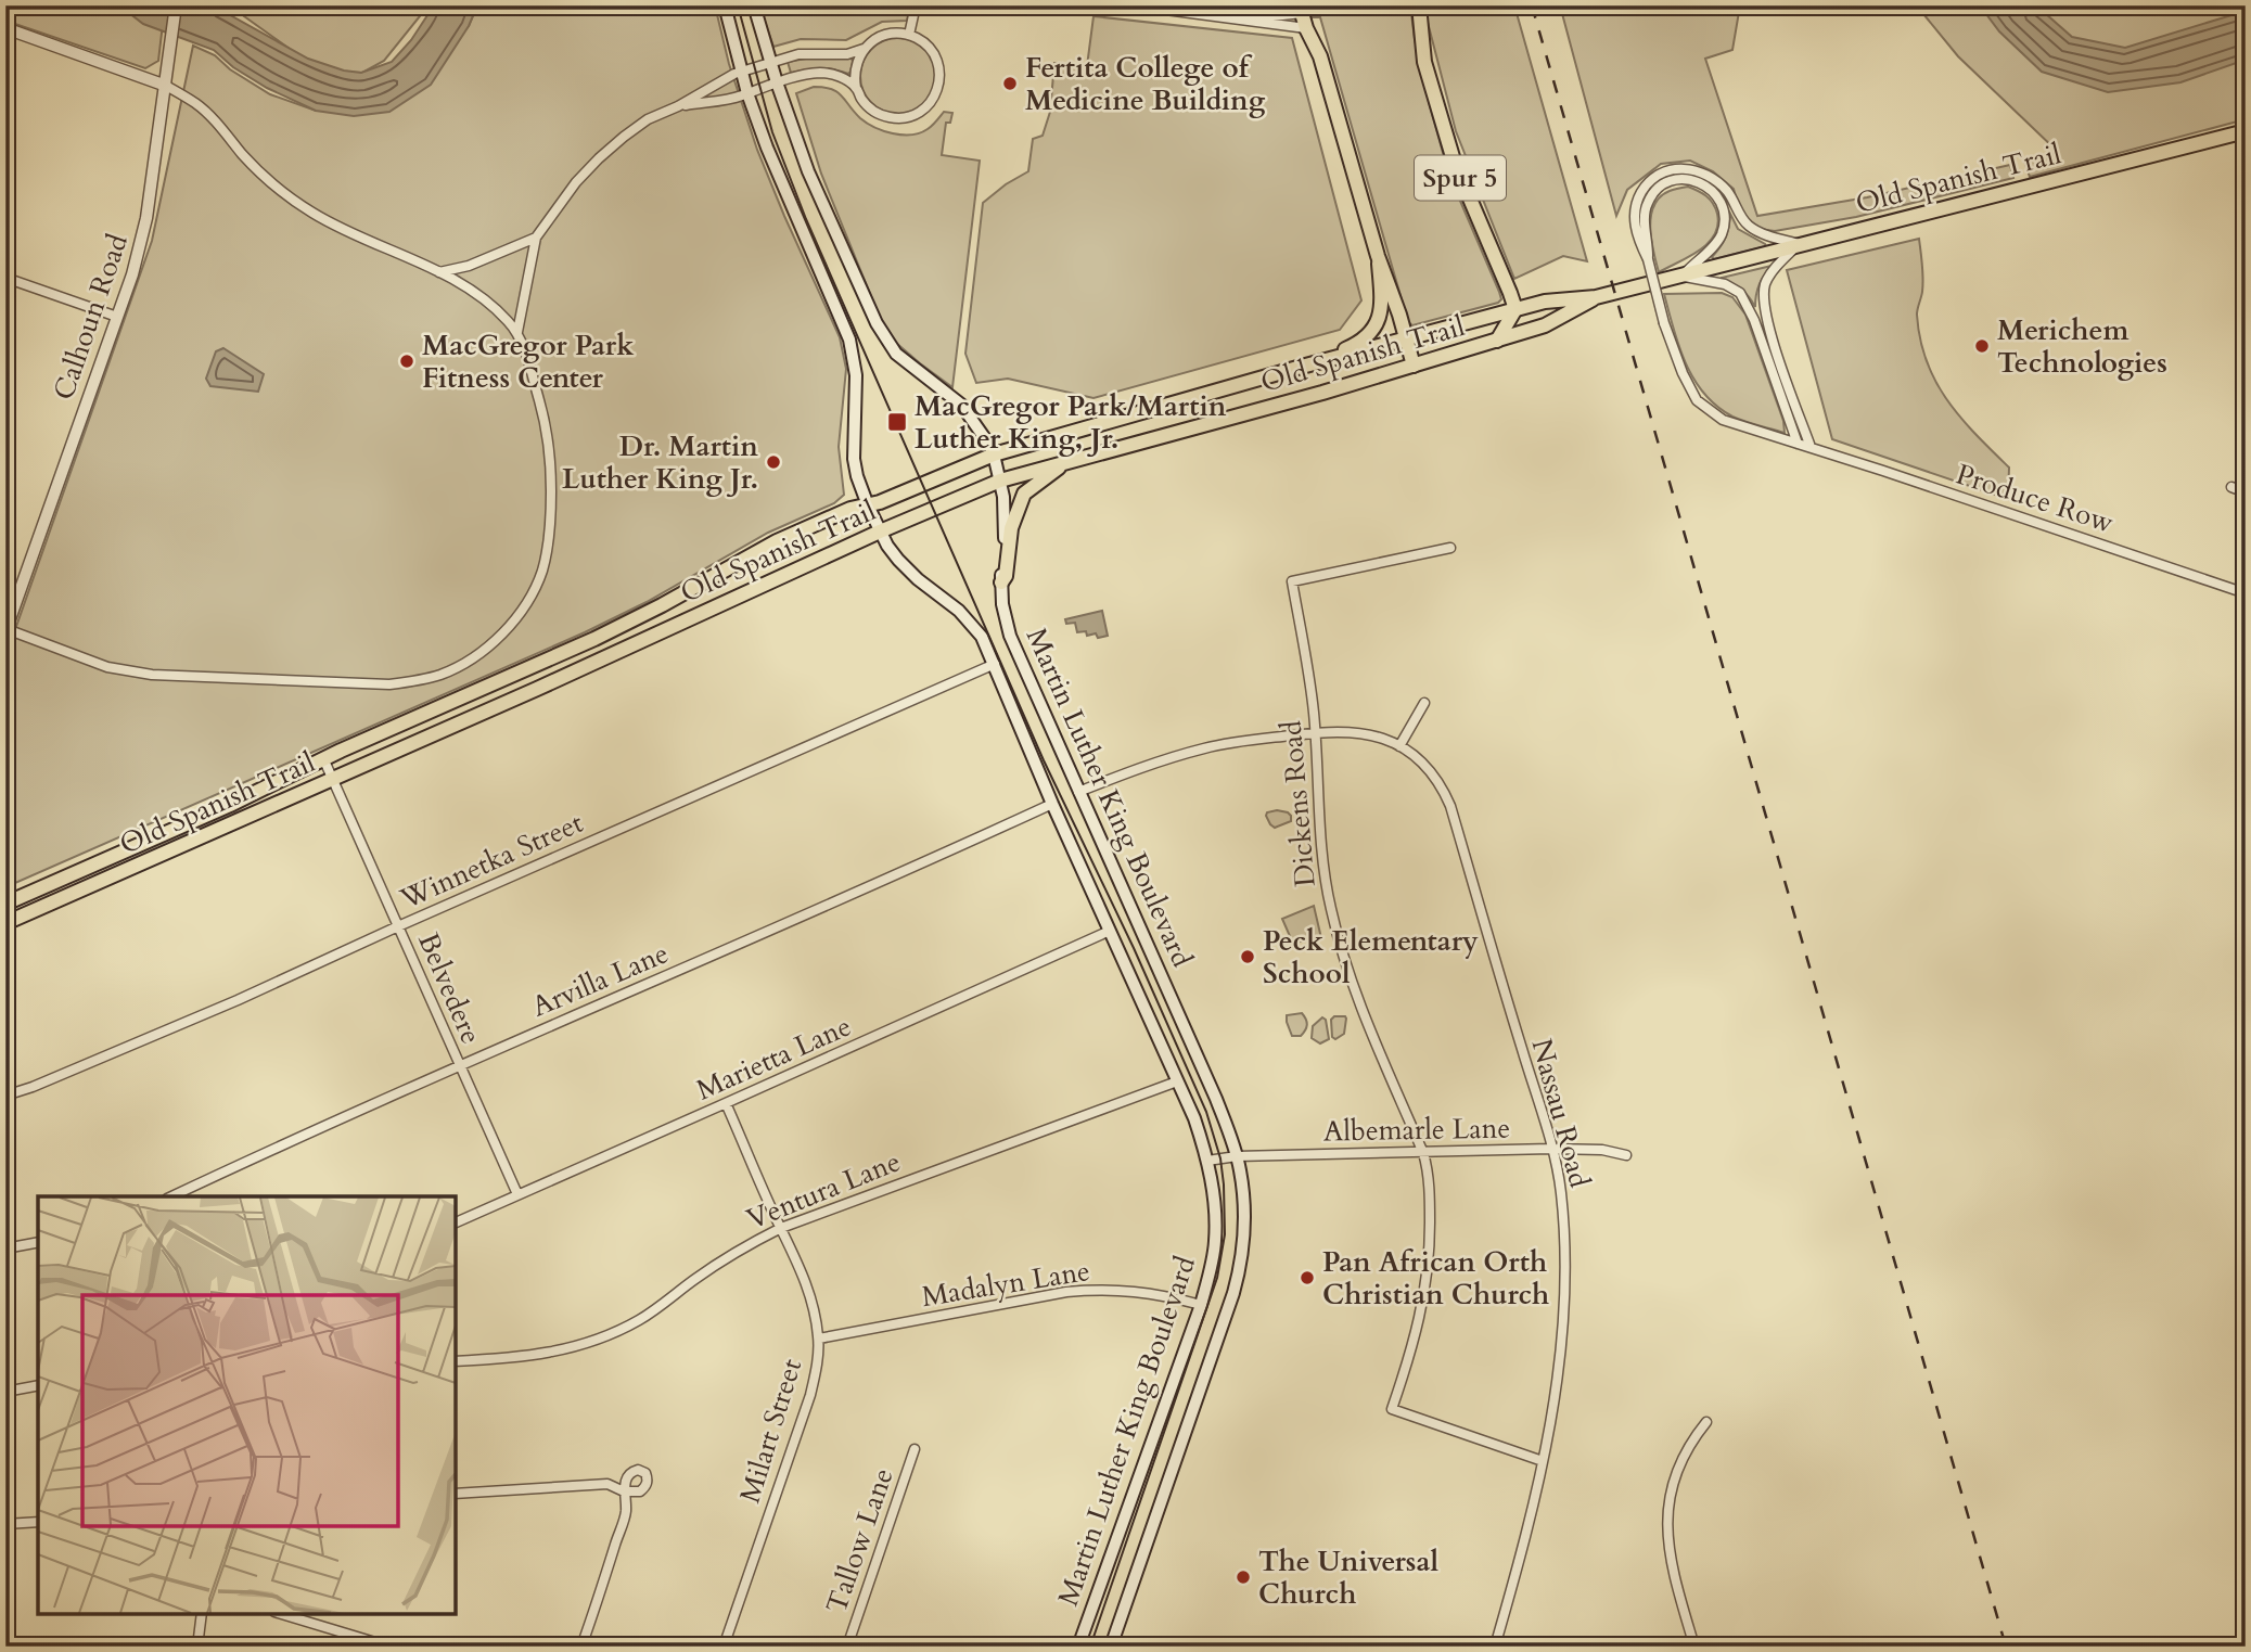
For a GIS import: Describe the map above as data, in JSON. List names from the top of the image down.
{
  "streets": {
    "main road": ["Spur 5", "Old Spanish Trail", "Martin Luther King Boulevard"],
    "street": [
      "Calhoun Road",
      "Produce Row",
      "Dickens Road",
      "Winnetka Street",
      "Arvilla Lane",
      "Belvedere",
      "Marietta Lane",
      "Nassau Road",
      "Albemarle Lane",
      "Ventura Lane",
      "Madalyn Lane",
      "Milart Street",
      "Tallow Lane"
    ]
  },
  "crossings": [
    ["Spur 5", "Old Spanish Trail"],
    ["Old Spanish Trail", "Produce Row"],
    ["Old Spanish Trail", "Martin Luther King Boulevard"],
    ["Old Spanish Trail", "Belvedere"],
    ["Martin Luther King Boulevard", "Winnetka Street"],
    ["Martin Luther King Boulevard", "Arvilla Lane"],
    ["Martin Luther King Boulevard", "Marietta Lane"],
    ["Martin Luther King Boulevard", "Albemarle Lane"],
    ["Martin Luther King Boulevard", "Ventura Lane"],
    ["Martin Luther King Boulevard", "Madalyn Lane"],
    ["Dickens Road", "Nassau Road"],
    ["Dickens Road", "Albemarle Lane"],
    ["Winnetka Street", "Belvedere"],
    ["Arvilla Lane", "Belvedere"],
    ["Belvedere", "Marietta Lane"],
    ["Marietta Lane", "Milart Street"],
    ["Nassau Road", "Albemarle Lane"],
    ["Ventura Lane", "Milart Street"],
    ["Madalyn Lane", "Milart Street"]
  ],
  "places": {
    "other": [
      "Fertita College of Medicine Building",
      "Merichem Technologies",
      "MacGregor Park Fitness Center",
      "Dr. Martin Luther King Jr.",
      "Peck Elementary School",
      "Pan African Orth Christian Church",
      "The Universal Church"
    ],
    "transit": ["MacGregor Park/Martin Luther King, Jr."]
  }
}
